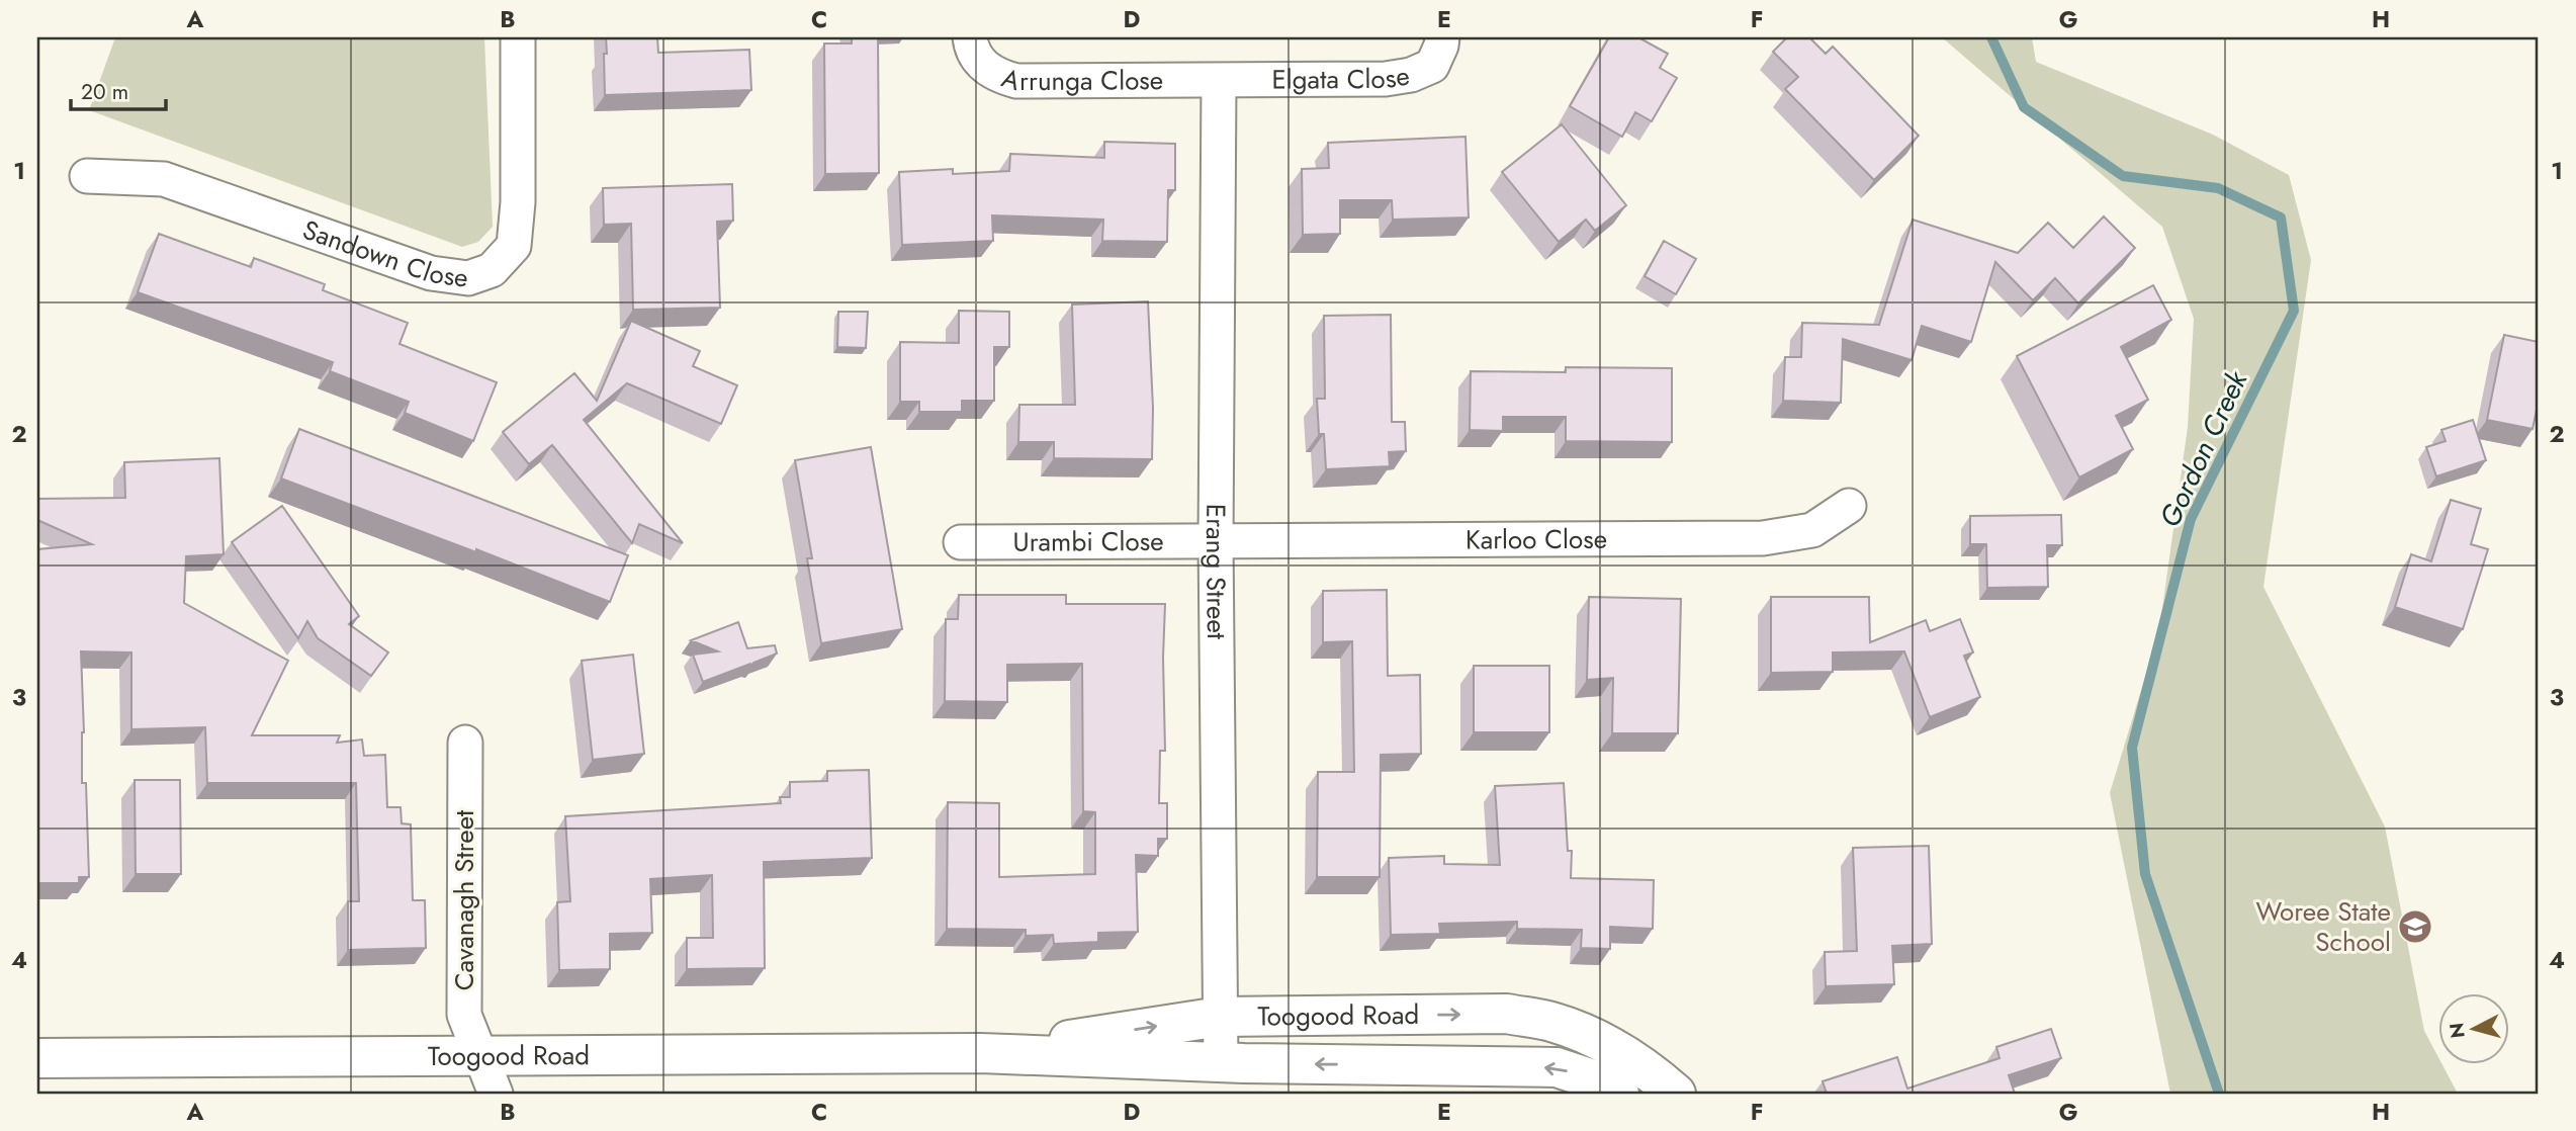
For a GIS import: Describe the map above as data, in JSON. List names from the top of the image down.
{
  "streets": {
    "street": [
      "Elgata Close",
      "Arrunga Close",
      "Sandown Close",
      "Karloo Close",
      "Urambi Close",
      "Erang Street",
      "Cavanagh Street",
      "Toogood Road"
    ]
  },
  "crossings": [
    ["Elgata Close", "Arrunga Close"],
    ["Elgata Close", "Erang Street"],
    ["Arrunga Close", "Erang Street"],
    ["Karloo Close", "Urambi Close"],
    ["Karloo Close", "Erang Street"],
    ["Urambi Close", "Erang Street"],
    ["Erang Street", "Toogood Road"],
    ["Cavanagh Street", "Toogood Road"]
  ],
  "water": ["Gordon Creek"],
  "places": {
    "school or university": ["Woree State School"]
  },
  "scale_bar": "20 m",
  "north": "left",
  "grid": {
    "columns": [
      "A",
      "B",
      "C",
      "D",
      "E",
      "F",
      "G",
      "H"
    ],
    "rows": [
      "1",
      "2",
      "3",
      "4"
    ]
  }
}
